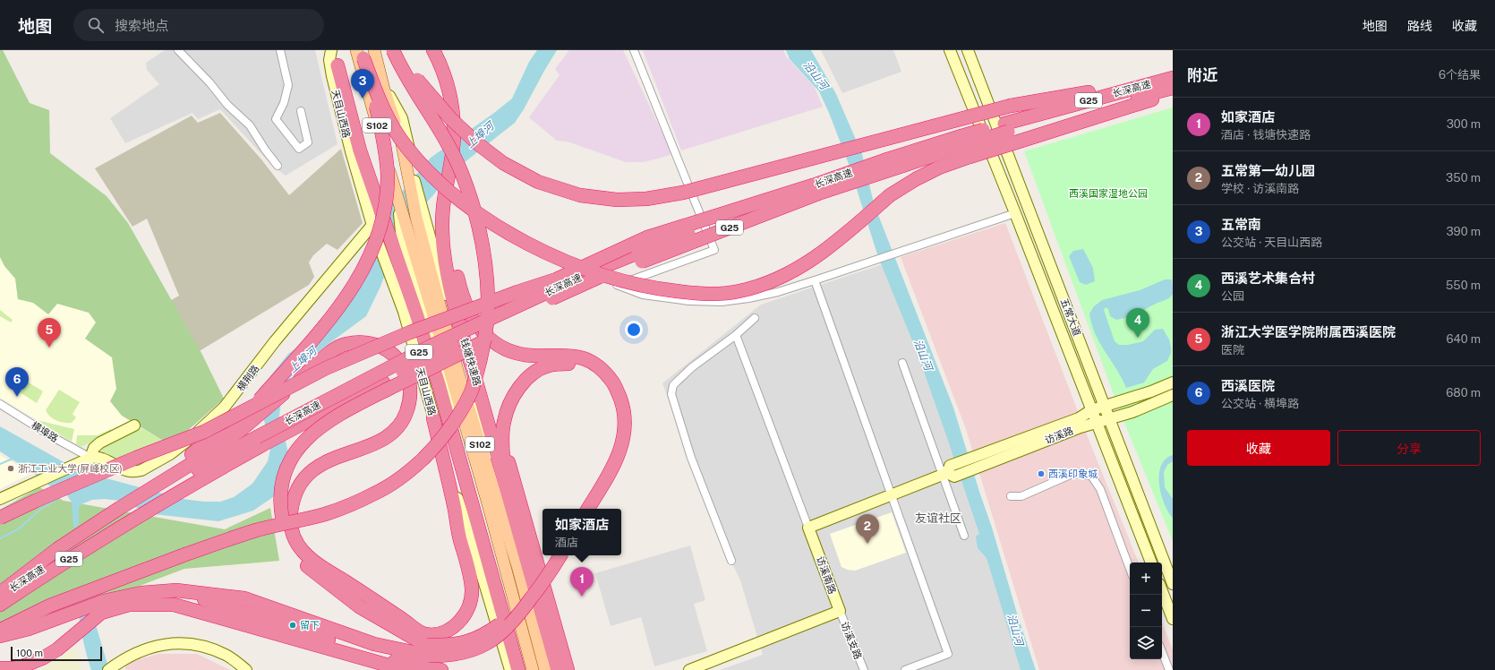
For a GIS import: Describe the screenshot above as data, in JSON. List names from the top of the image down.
{
  "streets": {
    "highway": ["长深高速", "G25", "钱塘快速路"],
    "main road": [
      "天目山西路",
      "S102",
      "五常大道",
      "横荆路",
      "访溪路",
      "访溪南路"
    ],
    "street": ["横埠路", "访溪支路"]
  },
  "crossings": [
    ["天目山西路", "横荆路"],
    ["五常大道", "访溪路"],
    ["横荆路", "横埠路"],
    ["访溪南路", "访溪支路"]
  ],
  "districts": ["友谊社区"],
  "water": ["沿山河", "上埠河"],
  "parks": ["西溪国家湿地公园"],
  "places": ["浙江工业大学(屏峰校区)", "西溪印象城", "留下"],
  "scale_bar": "100 m",
  "page": {
    "header": "地图",
    "search": "搜索地点",
    "nav": ["地图", "路线", "收藏"],
    "heading": ["附近", "6个结果"],
    "pins": [
      "3",
      "4",
      "5",
      "6",
      "2",
      "1"
    ],
    "list": [
      {
        "mark": "1",
        "name": "如家酒店",
        "note": "酒店 · 钱塘快速路",
        "value": "300 m"
      },
      {
        "mark": "2",
        "name": "五常第一幼儿园",
        "note": "学校 · 访溪南路",
        "value": "350 m"
      },
      {
        "mark": "3",
        "name": "五常南",
        "note": "公交站 · 天目山西路",
        "value": "390 m"
      },
      {
        "mark": "4",
        "name": "西溪艺术集合村",
        "note": "公园",
        "value": "550 m"
      },
      {
        "mark": "5",
        "name": "浙江大学医学院附属西溪医院",
        "note": "医院",
        "value": "640 m"
      },
      {
        "mark": "6",
        "name": "西溪医院",
        "note": "公交站 · 横埠路",
        "value": "680 m"
      }
    ],
    "buttons": ["收藏", "分享"],
    "popup": ["如家酒店", "酒店"],
    "map_buttons": ["+", "−"],
    "scale": "100 m"
  }
}
